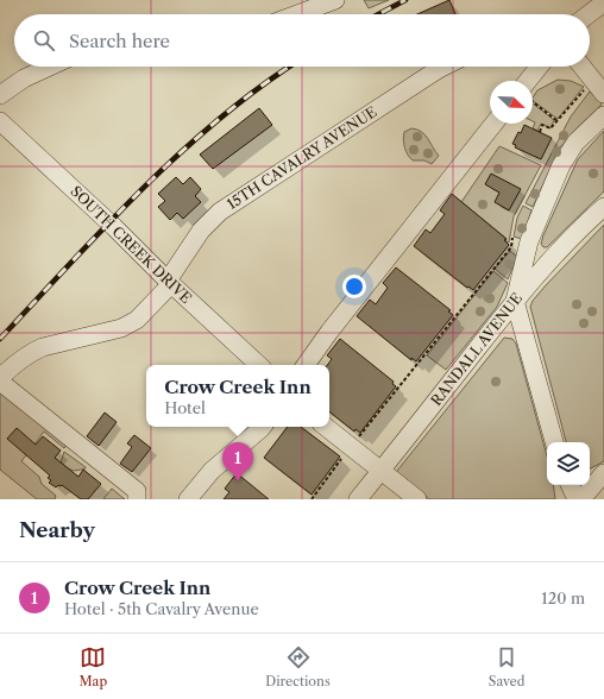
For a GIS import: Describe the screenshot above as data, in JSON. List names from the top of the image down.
{
  "streets": {
    "street": ["15TH CAVALRY AVENUE", "SOUTH CREEK DRIVE", "RANDALL AVENUE"]
  },
  "crossings": [
    ["15TH CAVALRY AVENUE", "SOUTH CREEK DRIVE"]
  ],
  "north": "bottom right",
  "page": {
    "search": "Search here",
    "popup": ["Crow Creek Inn", "Hotel"],
    "pins": "1",
    "heading": "Nearby",
    "list": [
      {
        "mark": "1",
        "name": "Crow Creek Inn",
        "note": "Hotel · 5th Cavalry Avenue",
        "value": "120 m"
      }
    ],
    "nav": ["Map", "Directions", "Saved"]
  }
}
